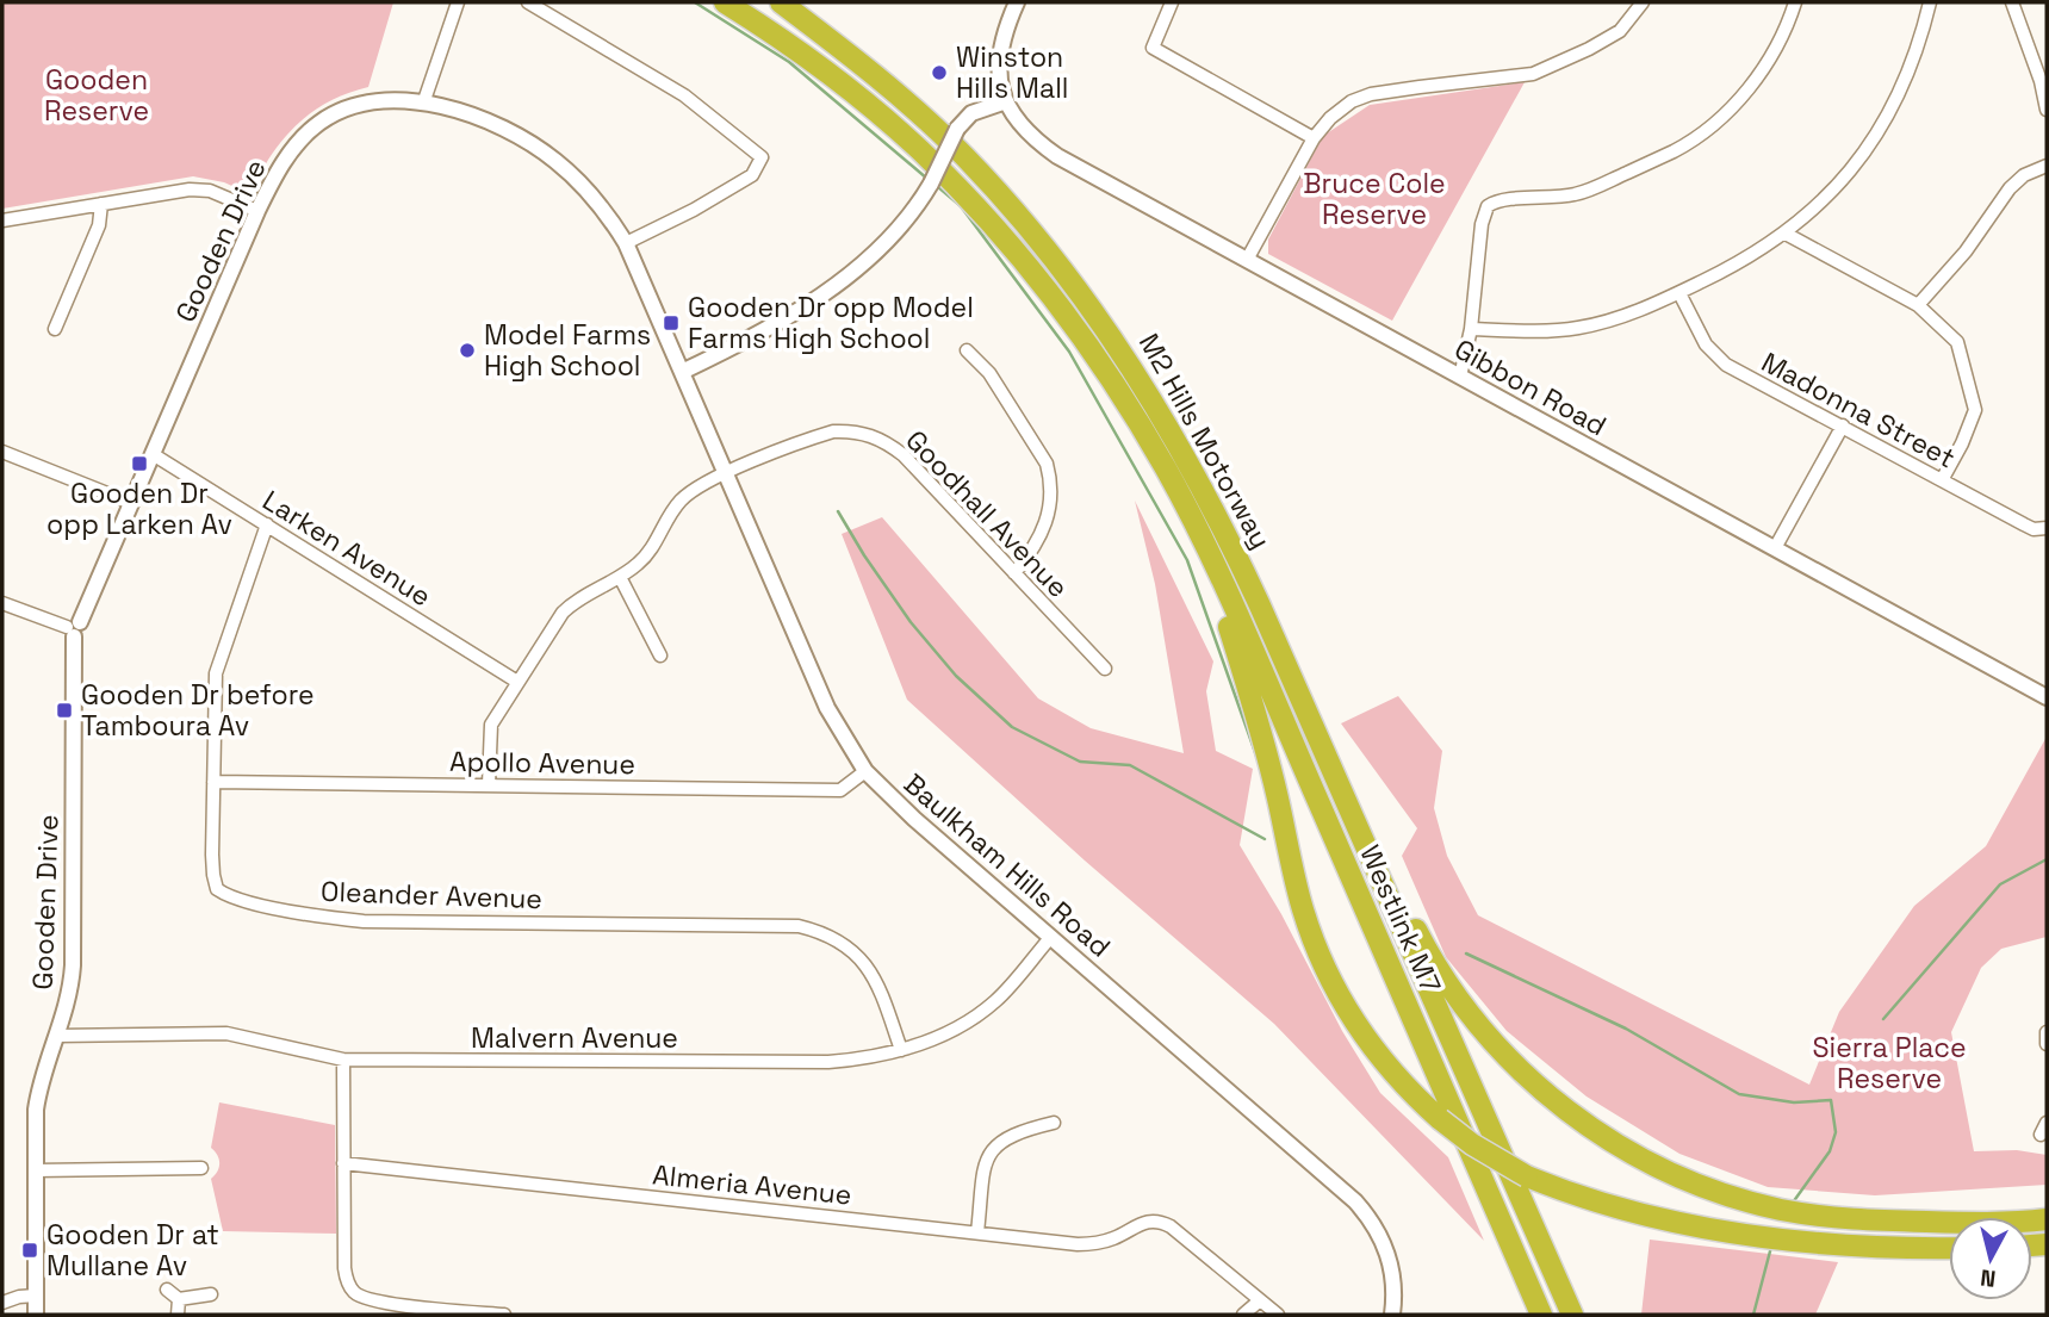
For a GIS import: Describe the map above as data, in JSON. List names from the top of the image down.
{
  "streets": {
    "highway": ["M2 Hills Motorway", "Westlink M7"],
    "street": [
      "Gooden Drive",
      "Gibbon Road",
      "Madonna Street",
      "Goodhall Avenue",
      "Larken Avenue",
      "Apollo Avenue",
      "Baulkham Hills Road",
      "Oleander Avenue",
      "Malvern Avenue",
      "Almeria Avenue"
    ]
  },
  "crossings": [
    ["Gooden Drive", "Larken Avenue"],
    ["Gooden Drive", "Baulkham Hills Road"],
    ["Gooden Drive", "Malvern Avenue"],
    ["M2 Hills Motorway", "Westlink M7"],
    ["Goodhall Avenue", "Larken Avenue"],
    ["Goodhall Avenue", "Apollo Avenue"],
    ["Goodhall Avenue", "Baulkham Hills Road"],
    ["Larken Avenue", "Oleander Avenue"],
    ["Apollo Avenue", "Baulkham Hills Road"],
    ["Apollo Avenue", "Oleander Avenue"],
    ["Baulkham Hills Road", "Malvern Avenue"],
    ["Oleander Avenue", "Malvern Avenue"]
  ],
  "parks": ["Gooden Reserve", "Bruce Cole Reserve", "Sierra Place Reserve"],
  "places": {
    "other": ["Winston Hills Mall", "Model Farms High School"],
    "transit": [
      "Gooden Dr opp Model Farms High School",
      "Gooden Dr opp Larken Av",
      "Gooden Dr before Tamboura Av",
      "Gooden Dr at Mullane Av"
    ]
  },
  "north": "bottom"
}
